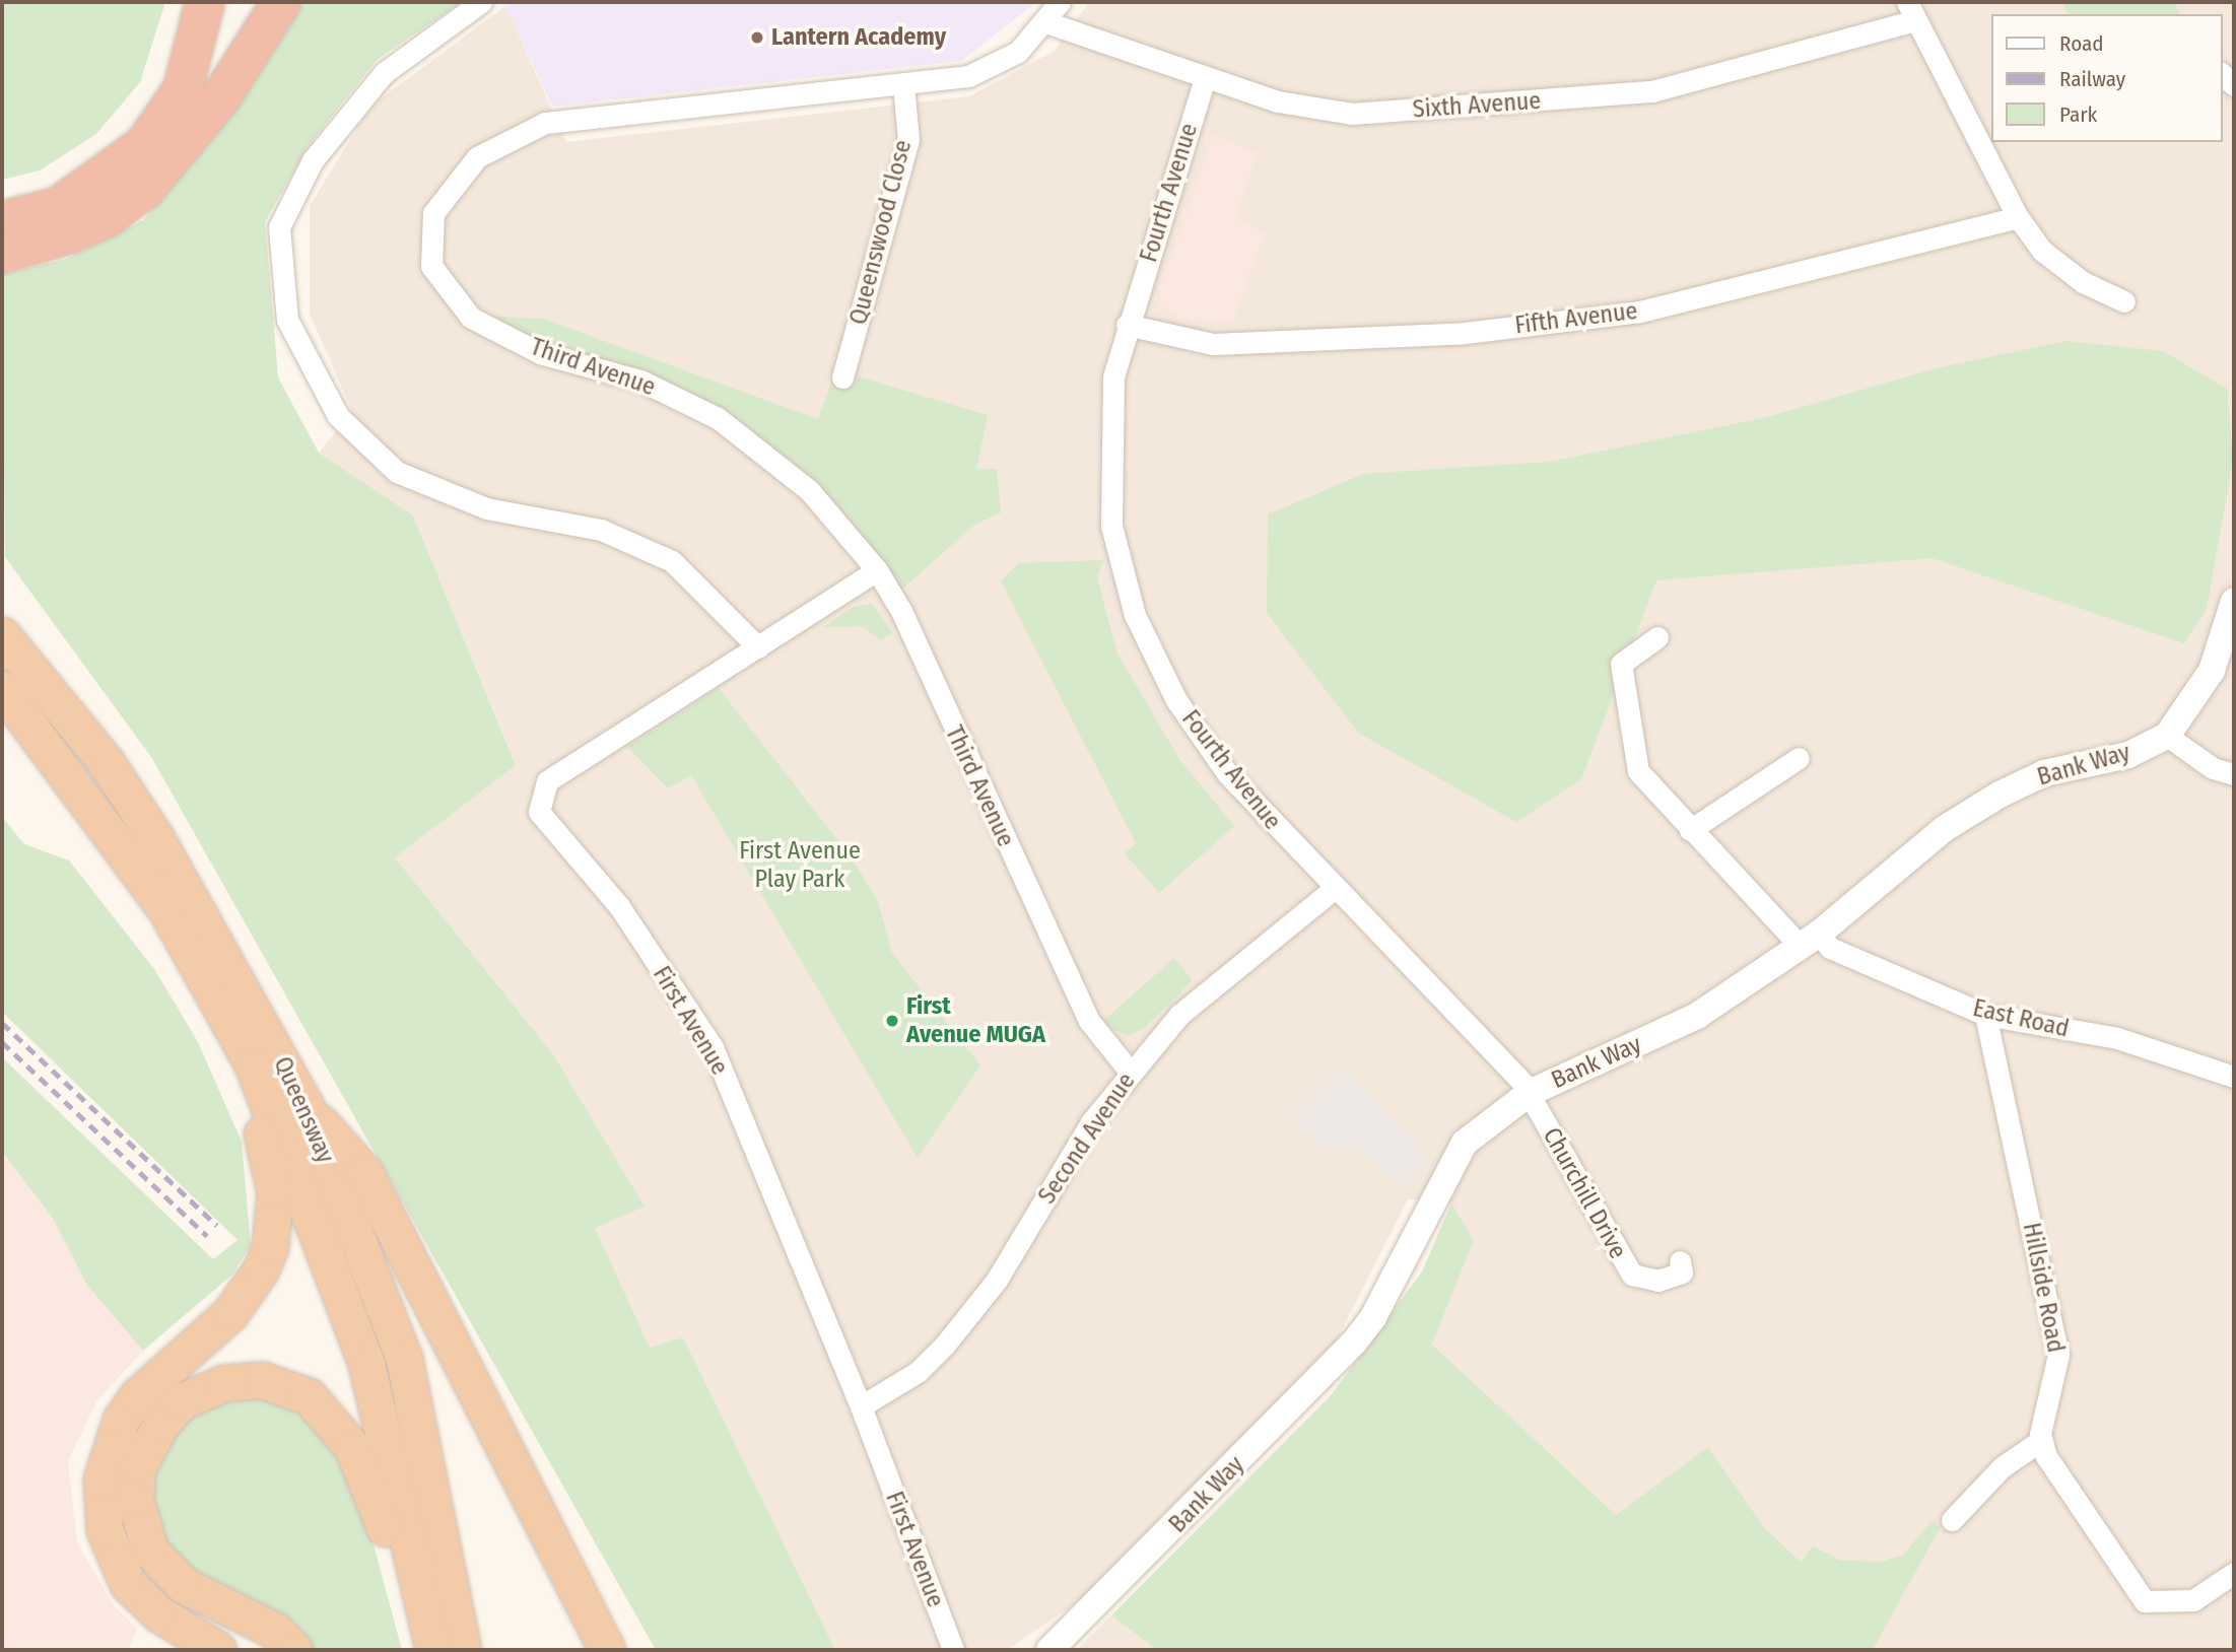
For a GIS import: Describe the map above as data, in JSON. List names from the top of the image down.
{
  "streets": {
    "highway": ["Queensway"],
    "street": [
      "Sixth Avenue",
      "Fourth Avenue",
      "Queenswood Close",
      "Fifth Avenue",
      "Third Avenue",
      "Bank Way",
      "East Road",
      "First Avenue",
      "Second Avenue",
      "Churchill Drive",
      "Hillside Road"
    ]
  },
  "crossings": [
    ["Sixth Avenue", "Fourth Avenue"],
    ["Sixth Avenue", "Third Avenue"],
    ["Fourth Avenue", "Fifth Avenue"],
    ["Fourth Avenue", "Bank Way"],
    ["Fourth Avenue", "Second Avenue"],
    ["Fourth Avenue", "Churchill Drive"],
    ["Queenswood Close", "Third Avenue"],
    ["Third Avenue", "First Avenue"],
    ["Third Avenue", "Second Avenue"],
    ["Bank Way", "East Road"],
    ["Bank Way", "Churchill Drive"],
    ["East Road", "Hillside Road"],
    ["First Avenue", "Second Avenue"]
  ],
  "parks": ["First Avenue Play Park"],
  "places": ["Lantern Academy", "First Avenue MUGA"],
  "legend": ["Road", "Railway", "Park"]
}
